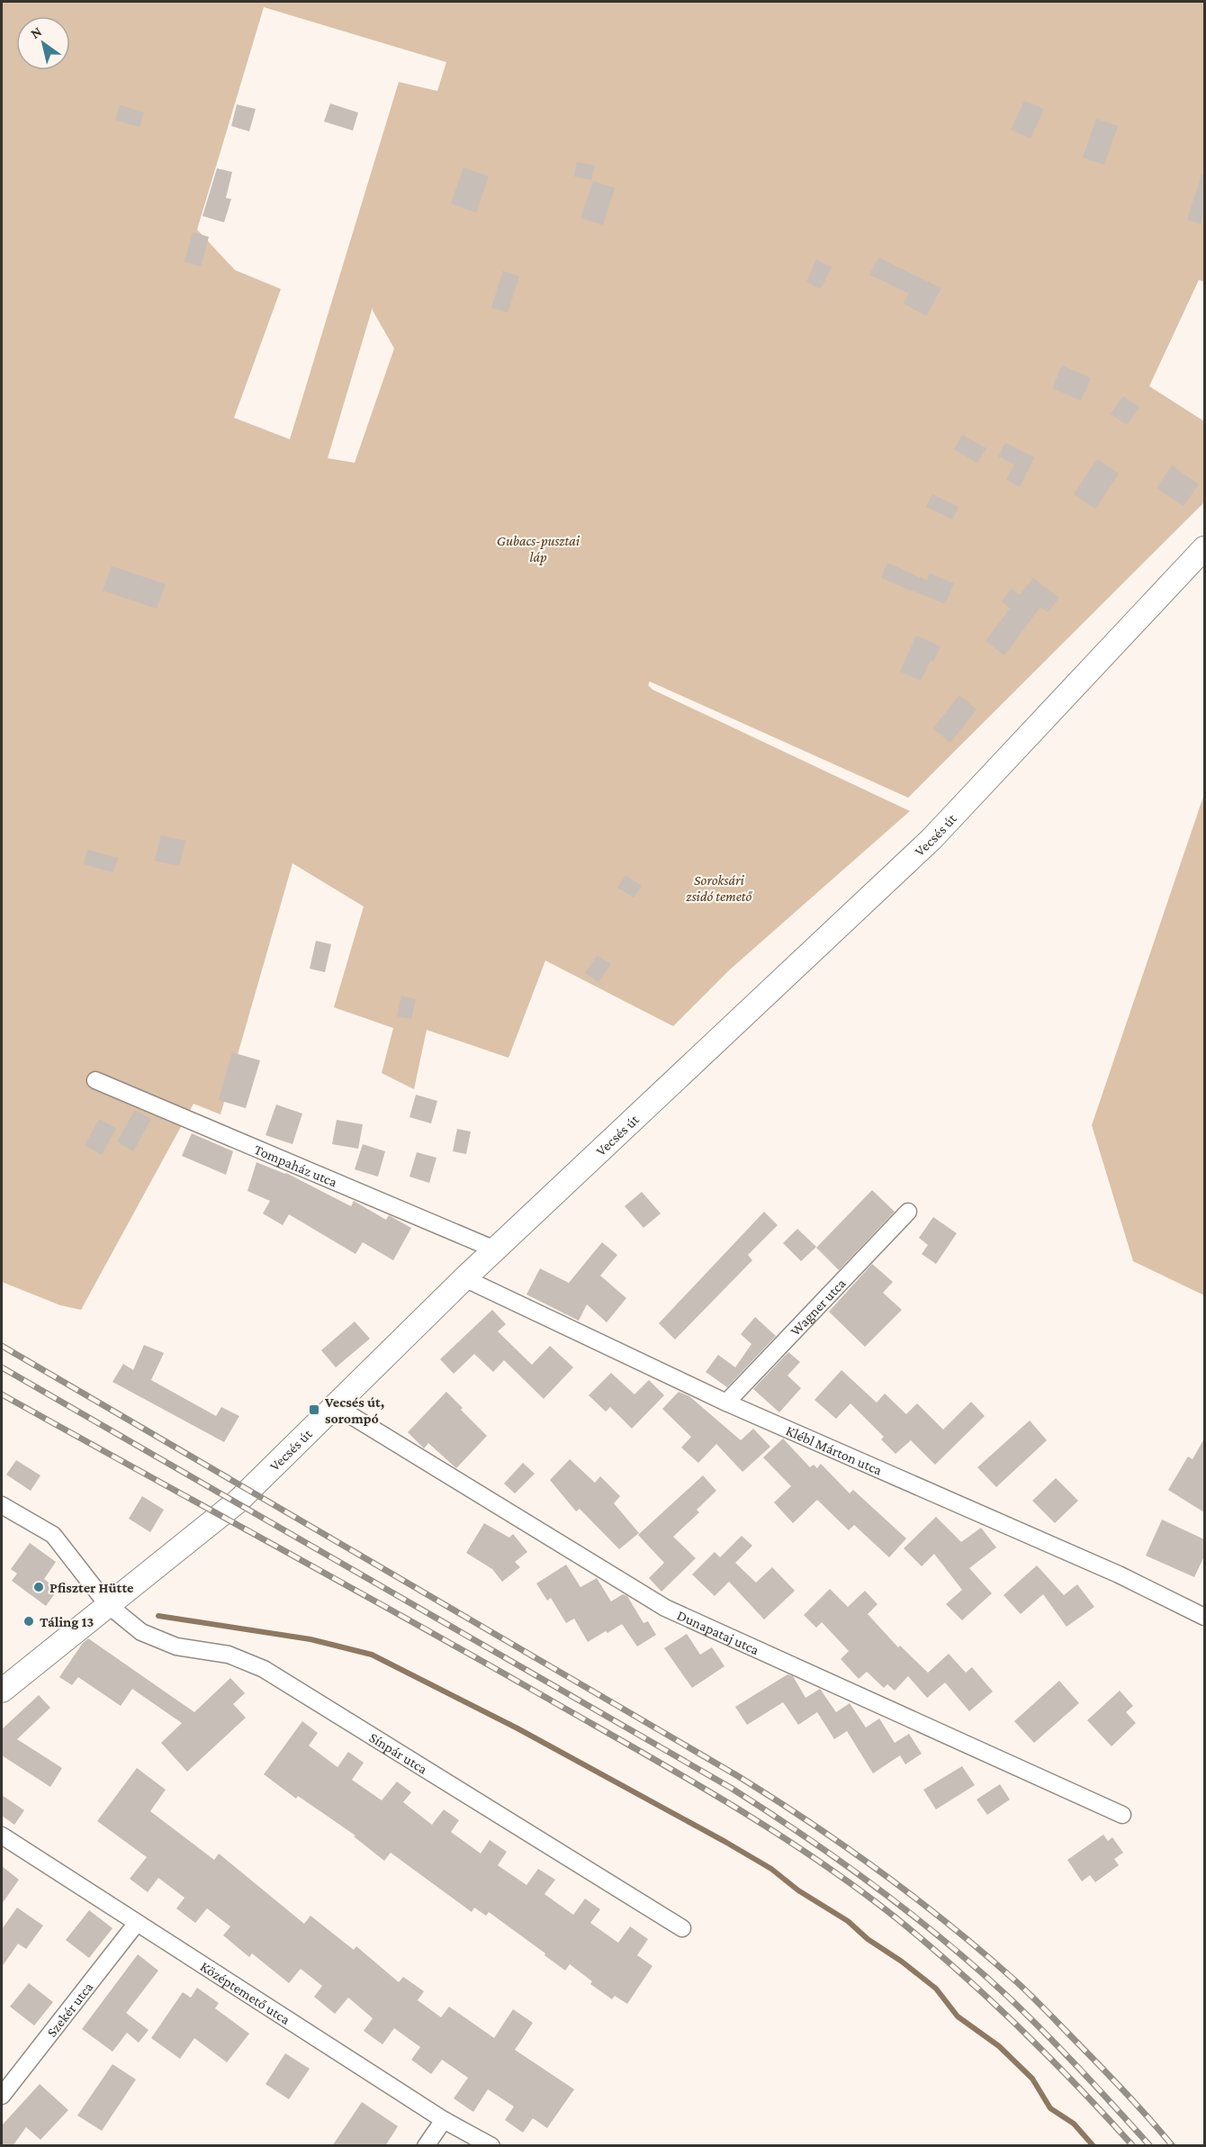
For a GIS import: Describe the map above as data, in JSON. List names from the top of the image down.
{
  "streets": {
    "street": [
      "Vecsés út",
      "Tompaház utca",
      "Wagner utca",
      "Klébl Márton utca",
      "Dunapataj utca",
      "Sínpár utca",
      "Középtemető utca",
      "Szekér utca"
    ]
  },
  "crossings": [
    ["Vecsés út", "Tompaház utca"],
    ["Vecsés út", "Klébl Márton utca"],
    ["Vecsés út", "Dunapataj utca"],
    ["Vecsés út", "Sínpár utca"],
    ["Wagner utca", "Klébl Márton utca"],
    ["Középtemető utca", "Szekér utca"]
  ],
  "parks": ["Gubacs-pusztai láp", "Soroksári zsidó temető"],
  "places": {
    "transit": ["Vecsés út, sorompó"],
    "other": ["Pfiszter Hütte", "Táling 13"]
  },
  "north": "top left"
}
